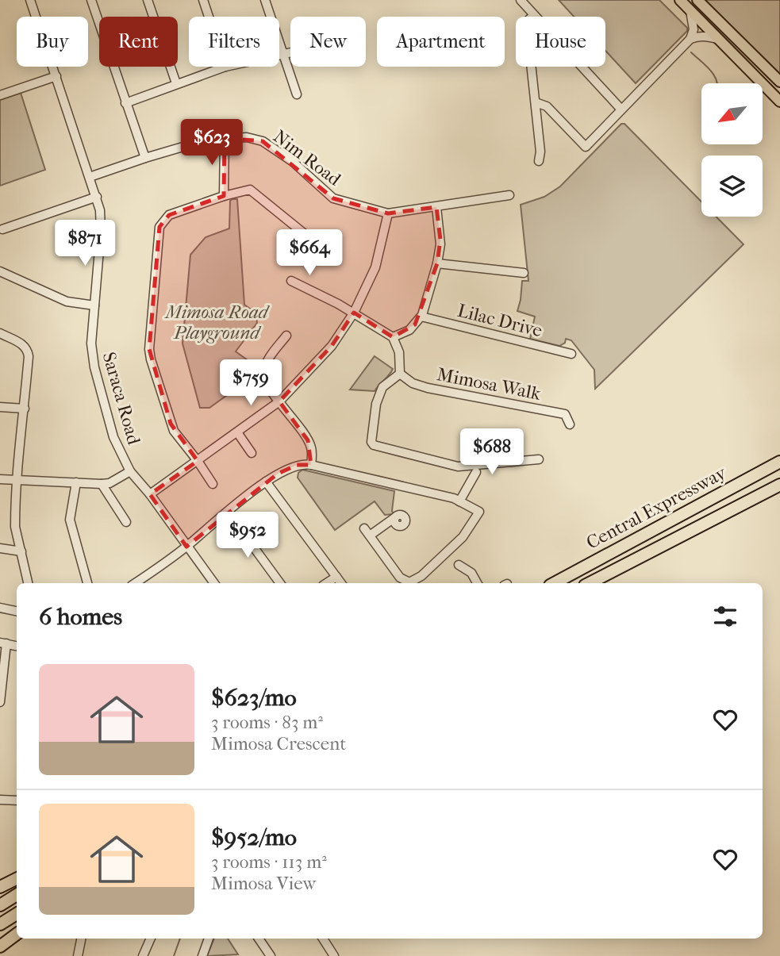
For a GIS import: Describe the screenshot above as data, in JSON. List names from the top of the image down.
{
  "streets": {
    "highway": ["Central Expressway"],
    "street": [
      "Nim Road",
      "Lilac Drive",
      "Mimosa Walk",
      "Saraca Road"
    ]
  },
  "crossings": [
    ["Nim Road", "Saraca Road"]
  ],
  "parks": ["Mimosa Road Playground"],
  "north": "bottom left",
  "page": {
    "chip": [
      "Buy",
      "Rent",
      "Filters",
      "New",
      "Apartment",
      "House"
    ],
    "price": [
      "$623",
      "$871",
      "$664",
      "$759",
      "$688",
      "$952"
    ],
    "heading": "6 homes",
    "list": [
      {
        "name": "$623/mo",
        "note": "3 rooms · 83 m² · Mimosa Crescent"
      },
      {
        "name": "$952/mo",
        "note": "3 rooms · 113 m² · Mimosa View"
      }
    ]
  }
}
